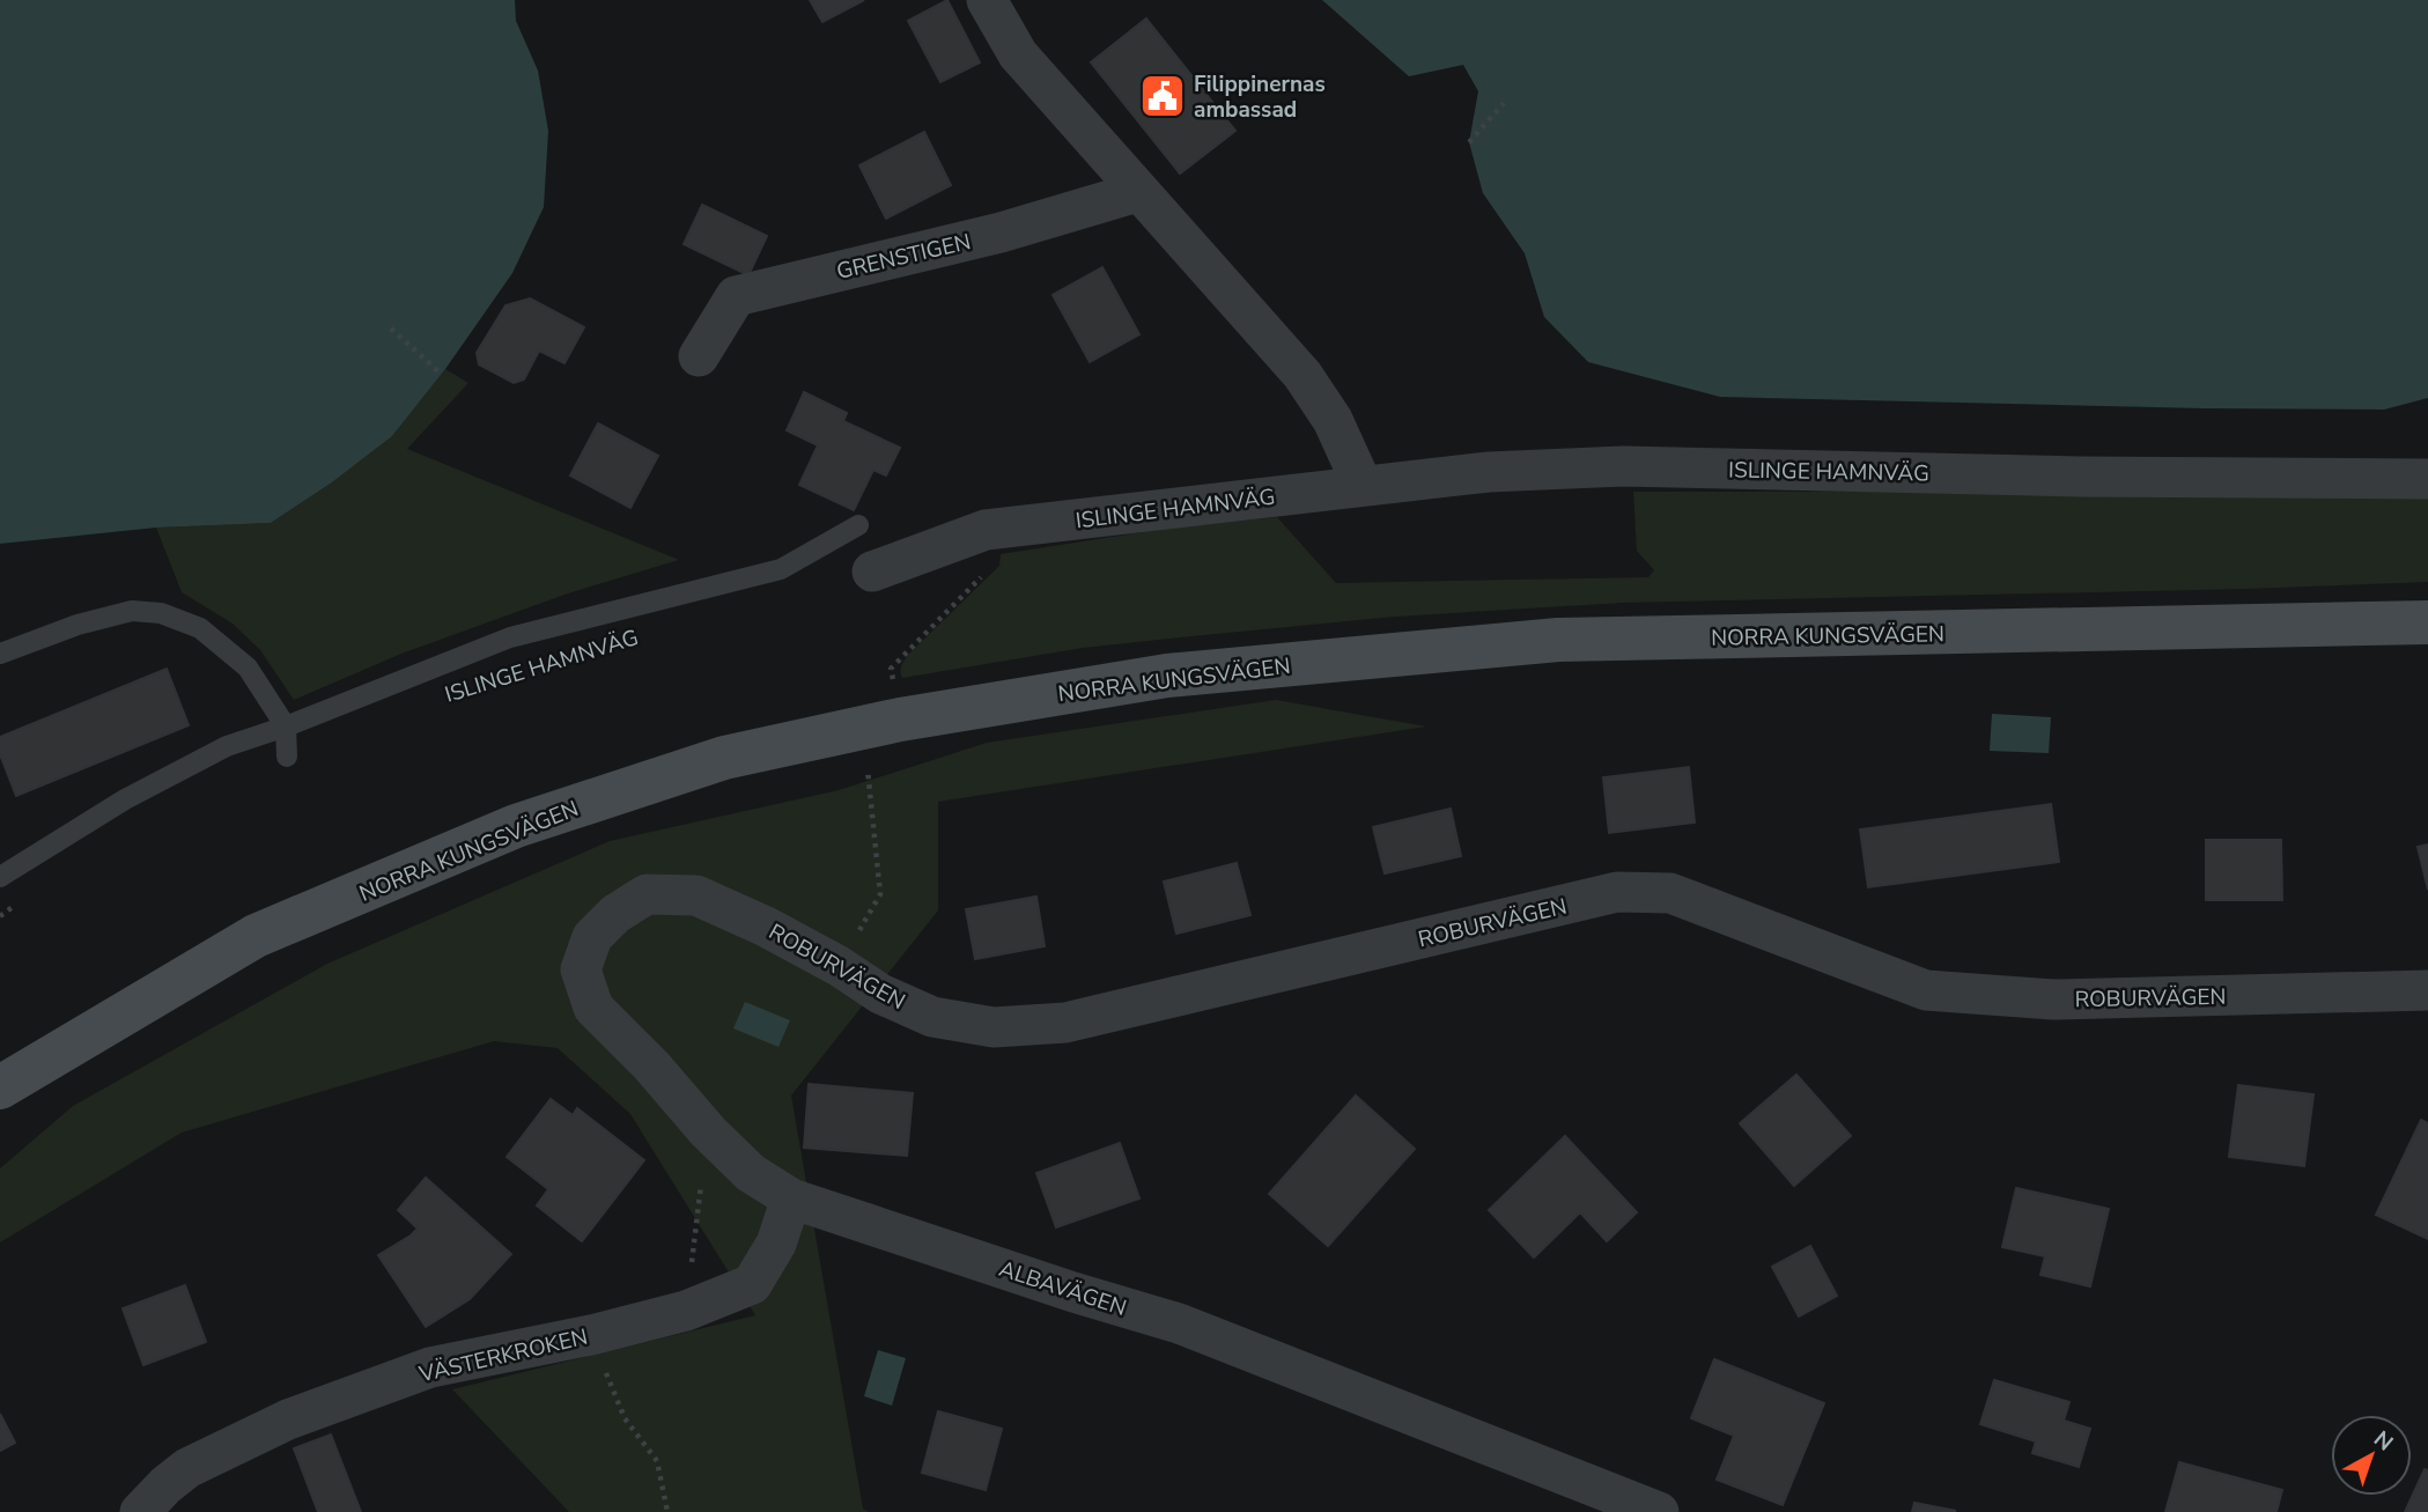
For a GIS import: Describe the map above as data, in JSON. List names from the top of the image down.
{
  "streets": {
    "main road": ["NORRA KUNGSVÄGEN"],
    "street": [
      "GRENSTIGEN",
      "ISLINGE HAMNVÄG",
      "ROBURVÄGEN",
      "ALBAVÄGEN",
      "VÄSTERKROKEN"
    ]
  },
  "crossings": [
    ["ROBURVÄGEN", "ALBAVÄGEN"],
    ["ALBAVÄGEN", "VÄSTERKROKEN"]
  ],
  "places": {
    "public building": ["Filippinernas ambassad"]
  },
  "north": "top right"
}
